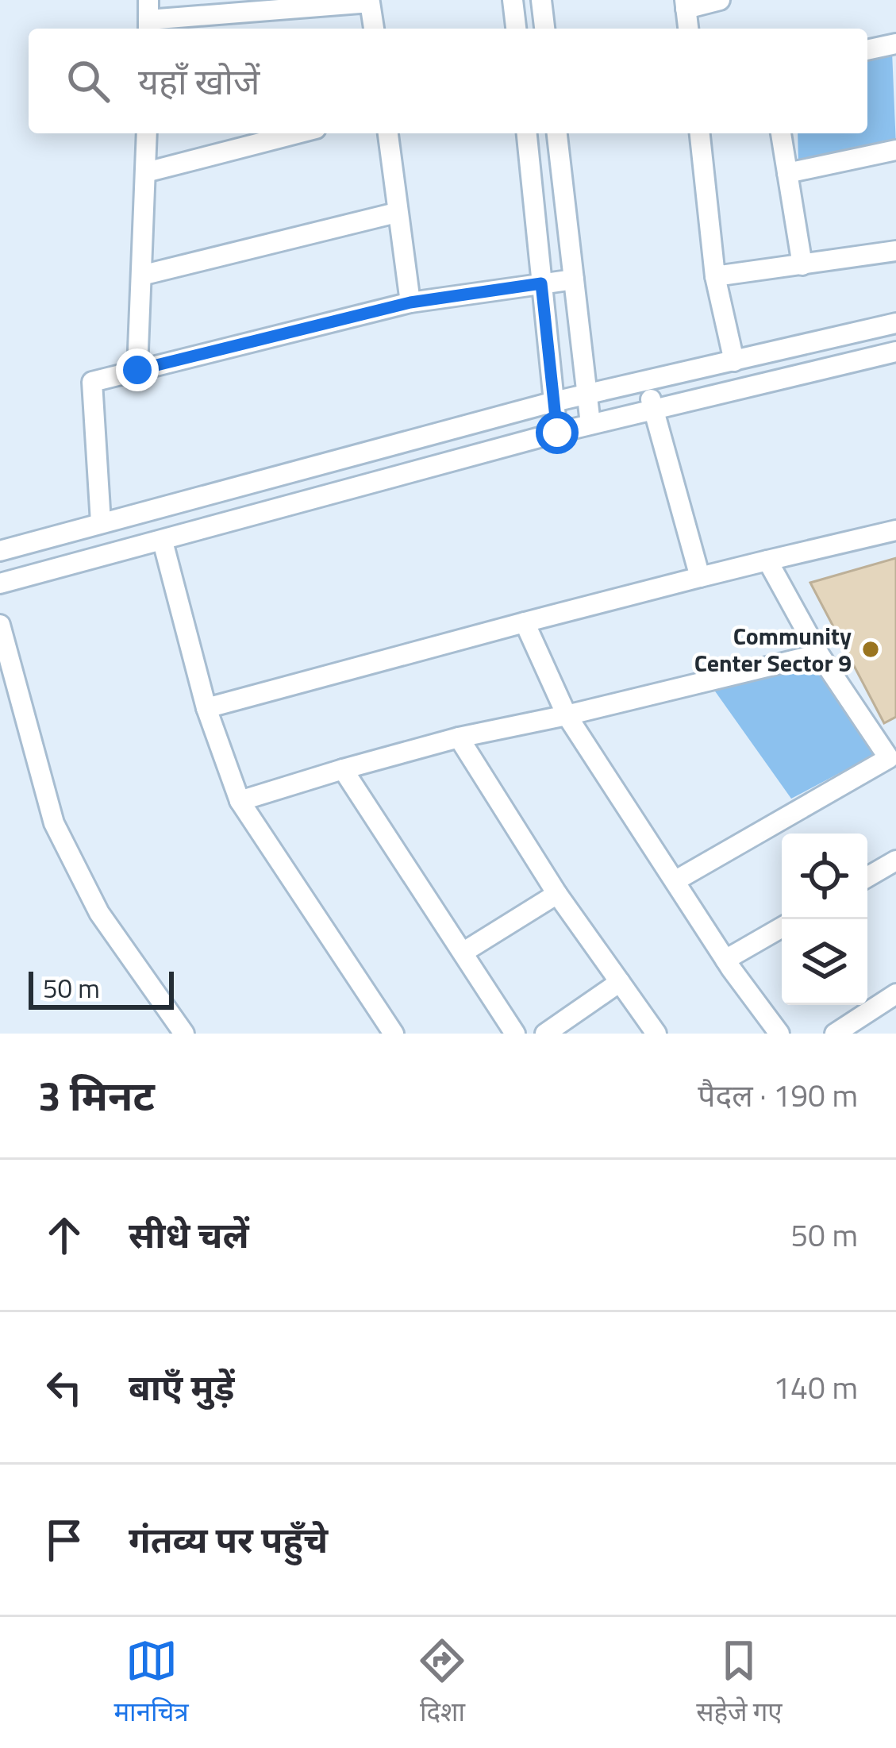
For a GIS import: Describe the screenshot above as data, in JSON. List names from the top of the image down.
{
  "places": ["Community Center Sector 9"],
  "scale_bar": "50 m",
  "page": {
    "search": "यहाँ खोजें",
    "scale": "50 m",
    "heading": ["3 मिनट", "पैदल · 190 m"],
    "list": [
      ["सीधे चलें", "50 m"],
      ["बाएँ मुड़ें", "140 m"],
      "गंतव्य पर पहुँचे"
    ],
    "nav": ["मानचित्र", "दिशा", "सहेजे गए"]
  }
}
